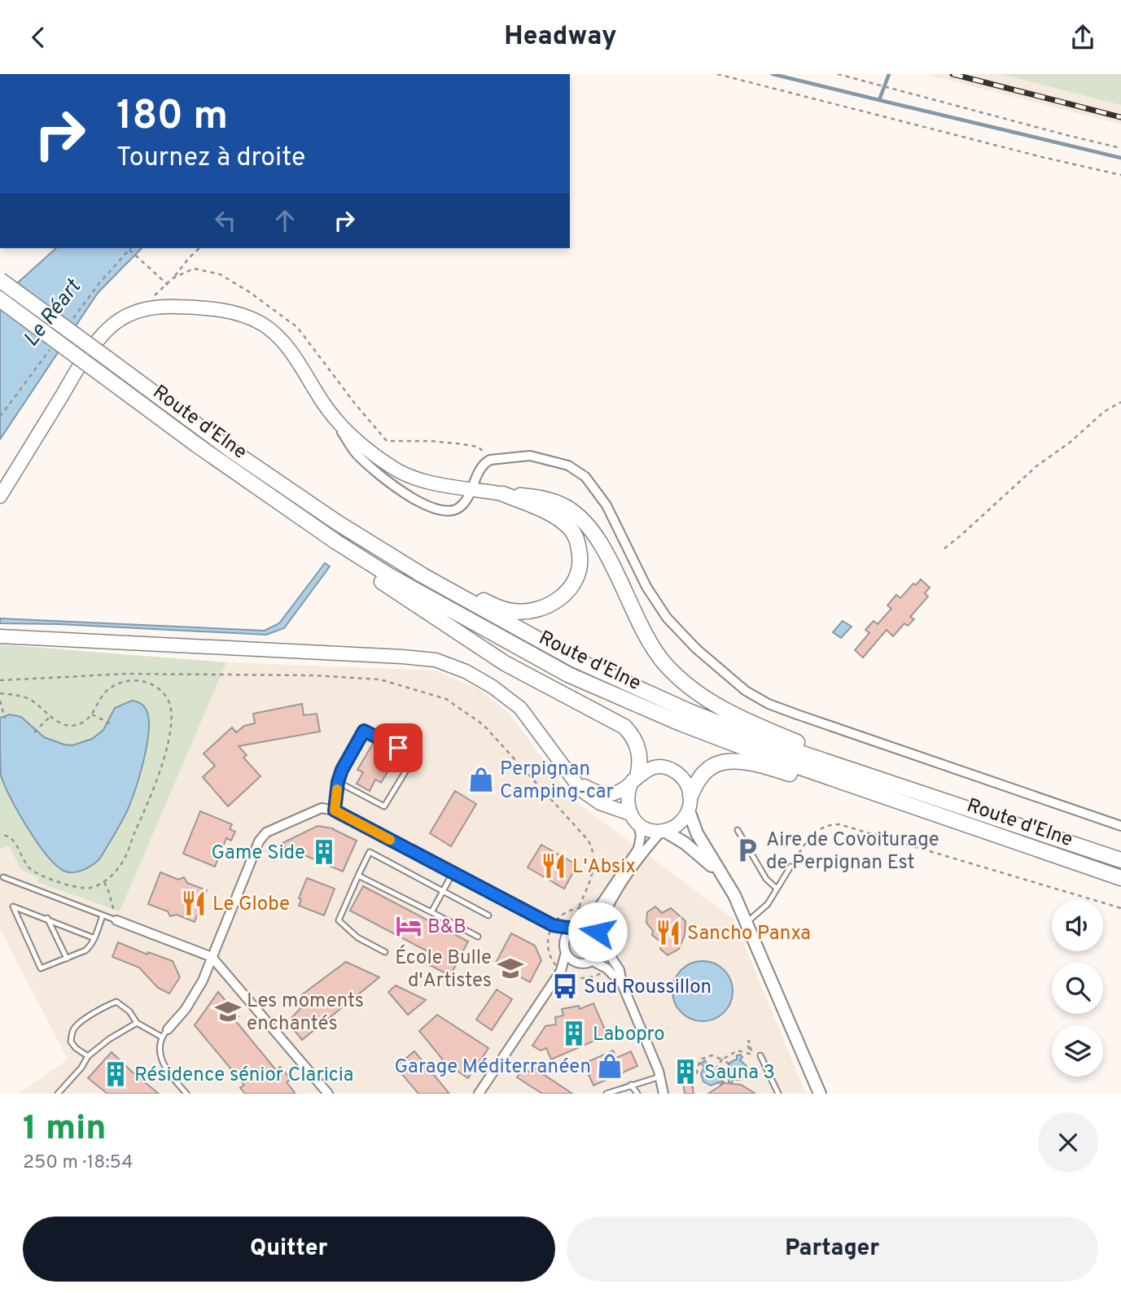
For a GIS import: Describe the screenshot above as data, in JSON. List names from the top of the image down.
{
  "streets": {
    "highway": ["Route d'Elne"]
  },
  "water": ["Le Réart"],
  "places": {
    "shop": ["Perpignan Camping-car", "Garage Méditerranéen"],
    "parking": ["Aire de Covoiturage de Perpignan Est"],
    "building": [
      "Game Side",
      "Labopro",
      "Sauna 3",
      "Résidence sénior Claricia"
    ],
    "restaurant": ["L'Absix", "Le Globe", "Sancho Panxa"],
    "hotel": ["B&B"],
    "school or university": ["École Bulle d'Artistes", "Les moments enchantés"],
    "bus stop": ["Sud Roussillon"]
  },
  "page": {
    "header": "Headway",
    "turn": ["180 m", "Tournez à droite"],
    "heading": ["1 min", "250 m · 18:54"],
    "buttons": ["Quitter", "Partager"]
  }
}
